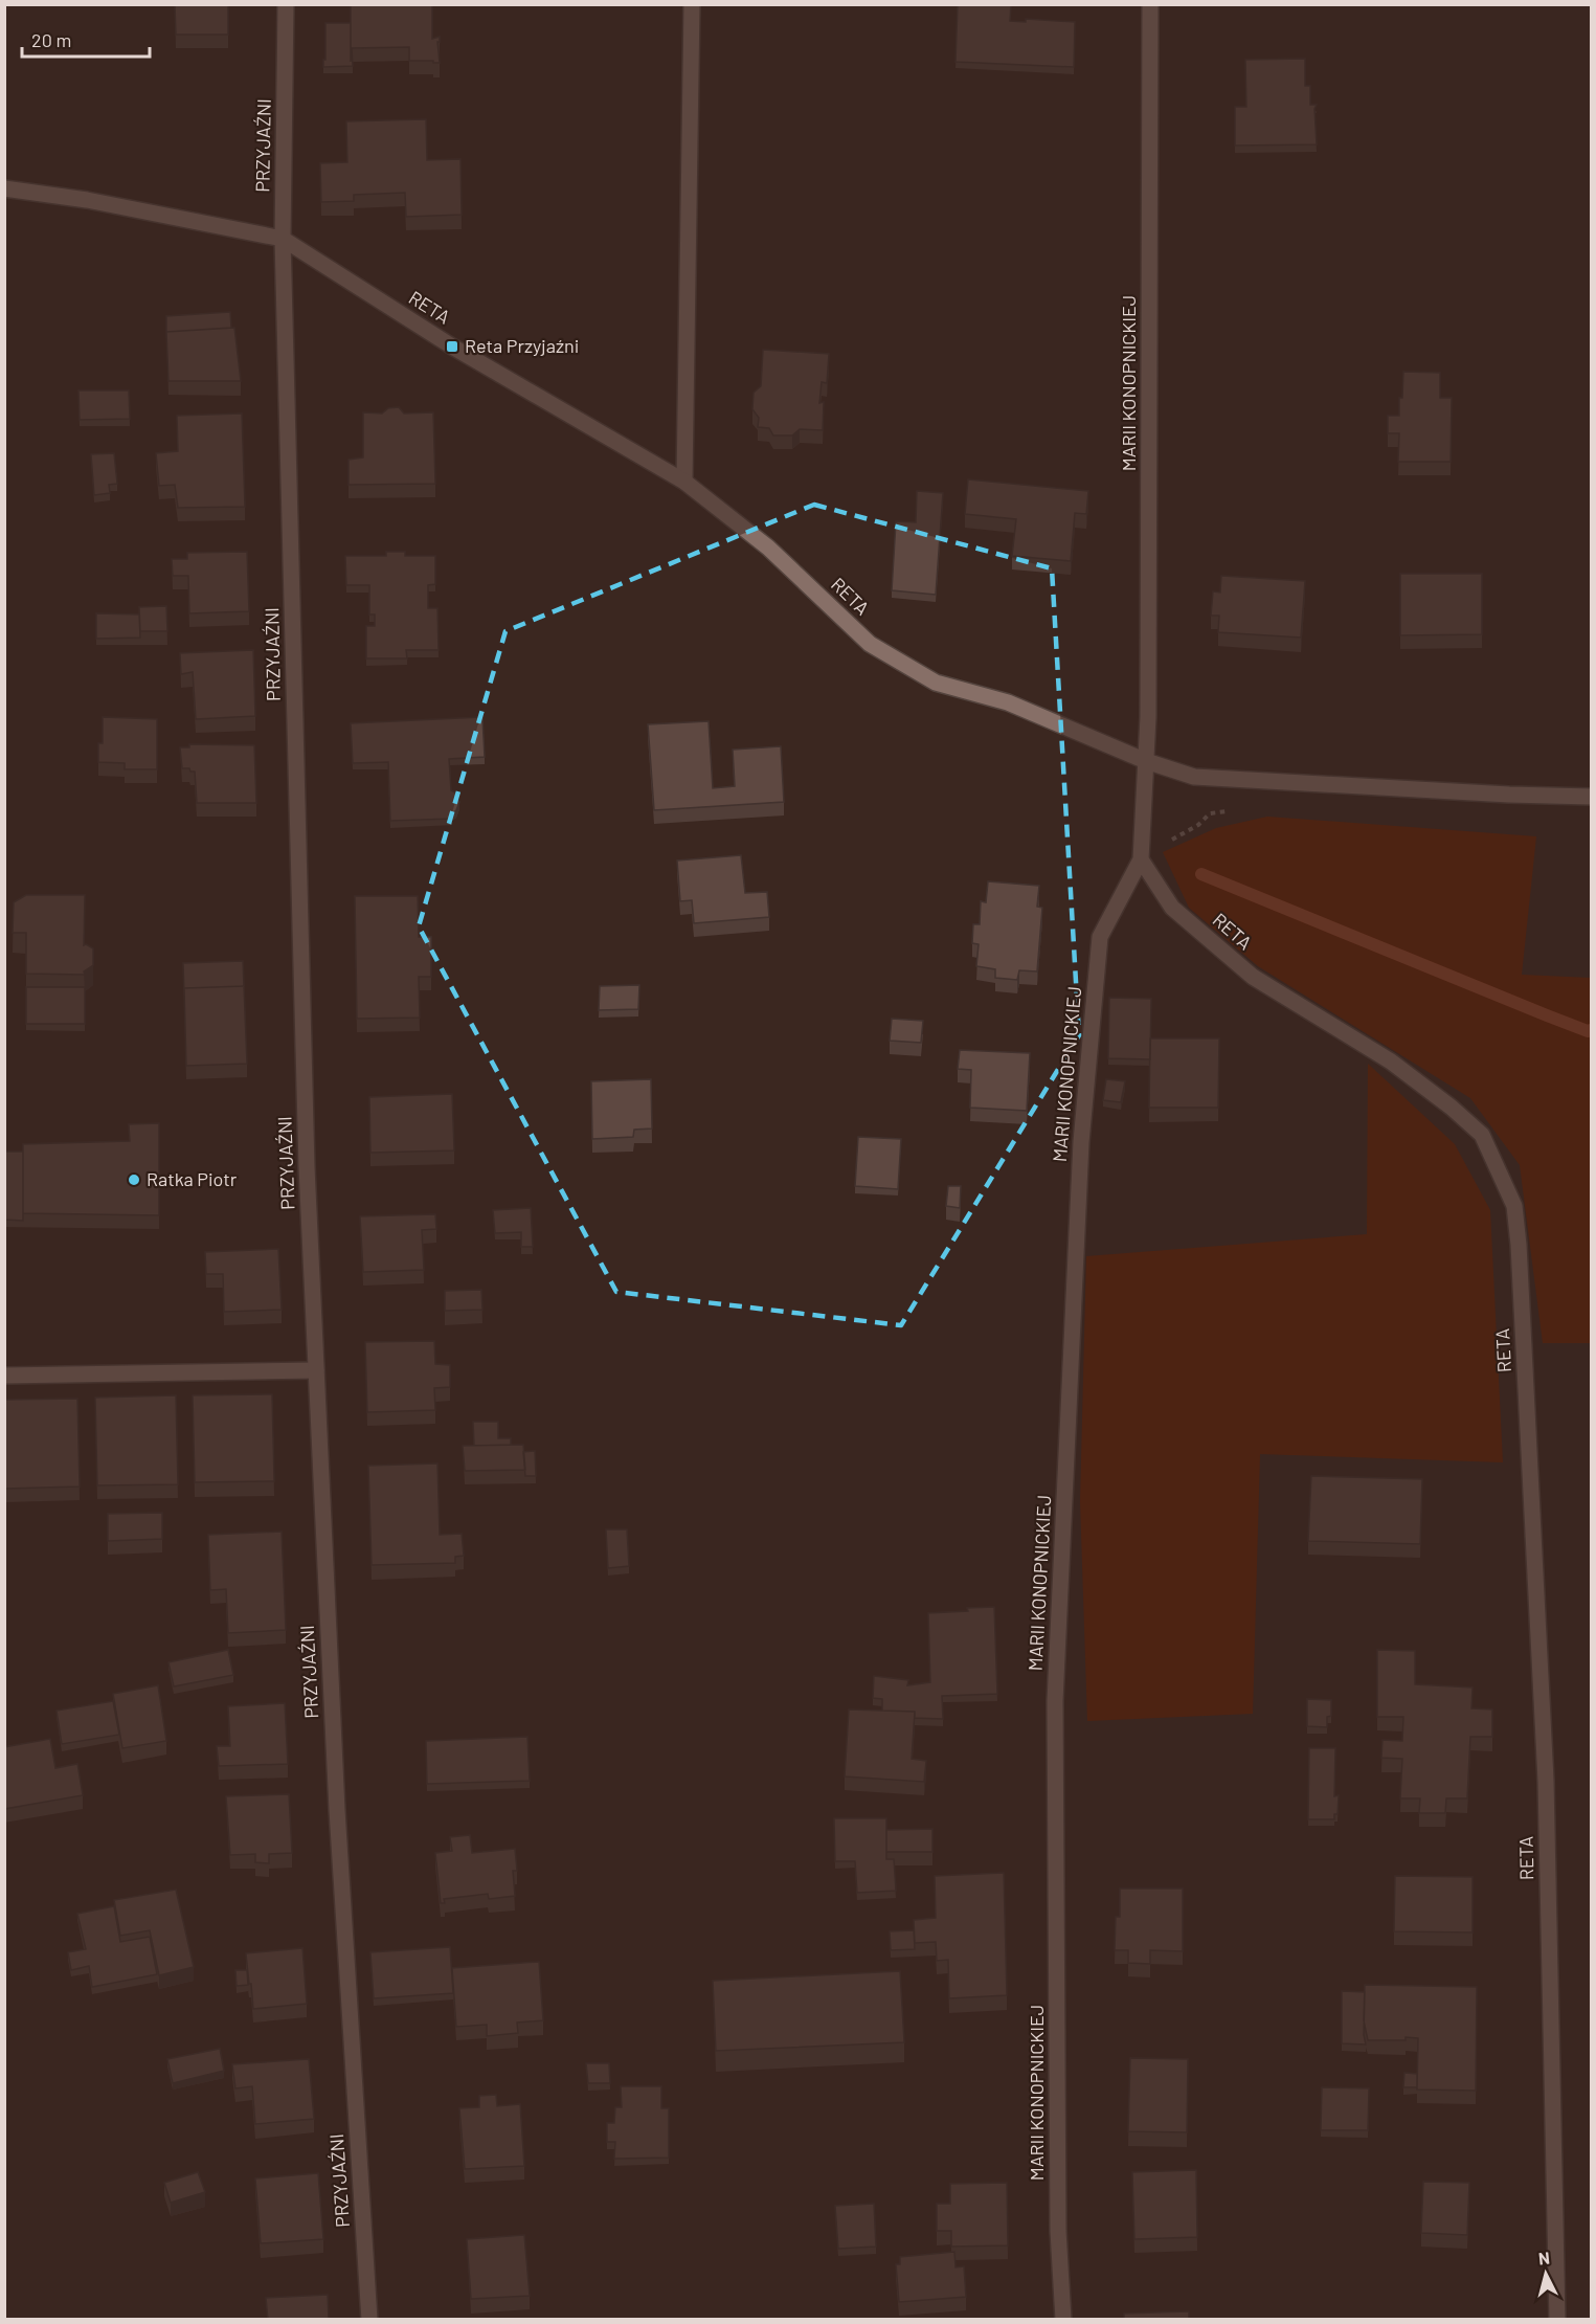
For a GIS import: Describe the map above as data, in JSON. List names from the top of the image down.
{
  "streets": {
    "street": ["PRZYJAŹNI", "RETA", "MARII KONOPNICKIEJ"]
  },
  "crossings": [
    ["PRZYJAŹNI", "RETA"],
    ["RETA", "MARII KONOPNICKIEJ"]
  ],
  "places": {
    "transit": ["Reta Przyjaźni"],
    "other": ["Ratka Piotr"]
  },
  "scale_bar": "20 m",
  "north": "top"
}
